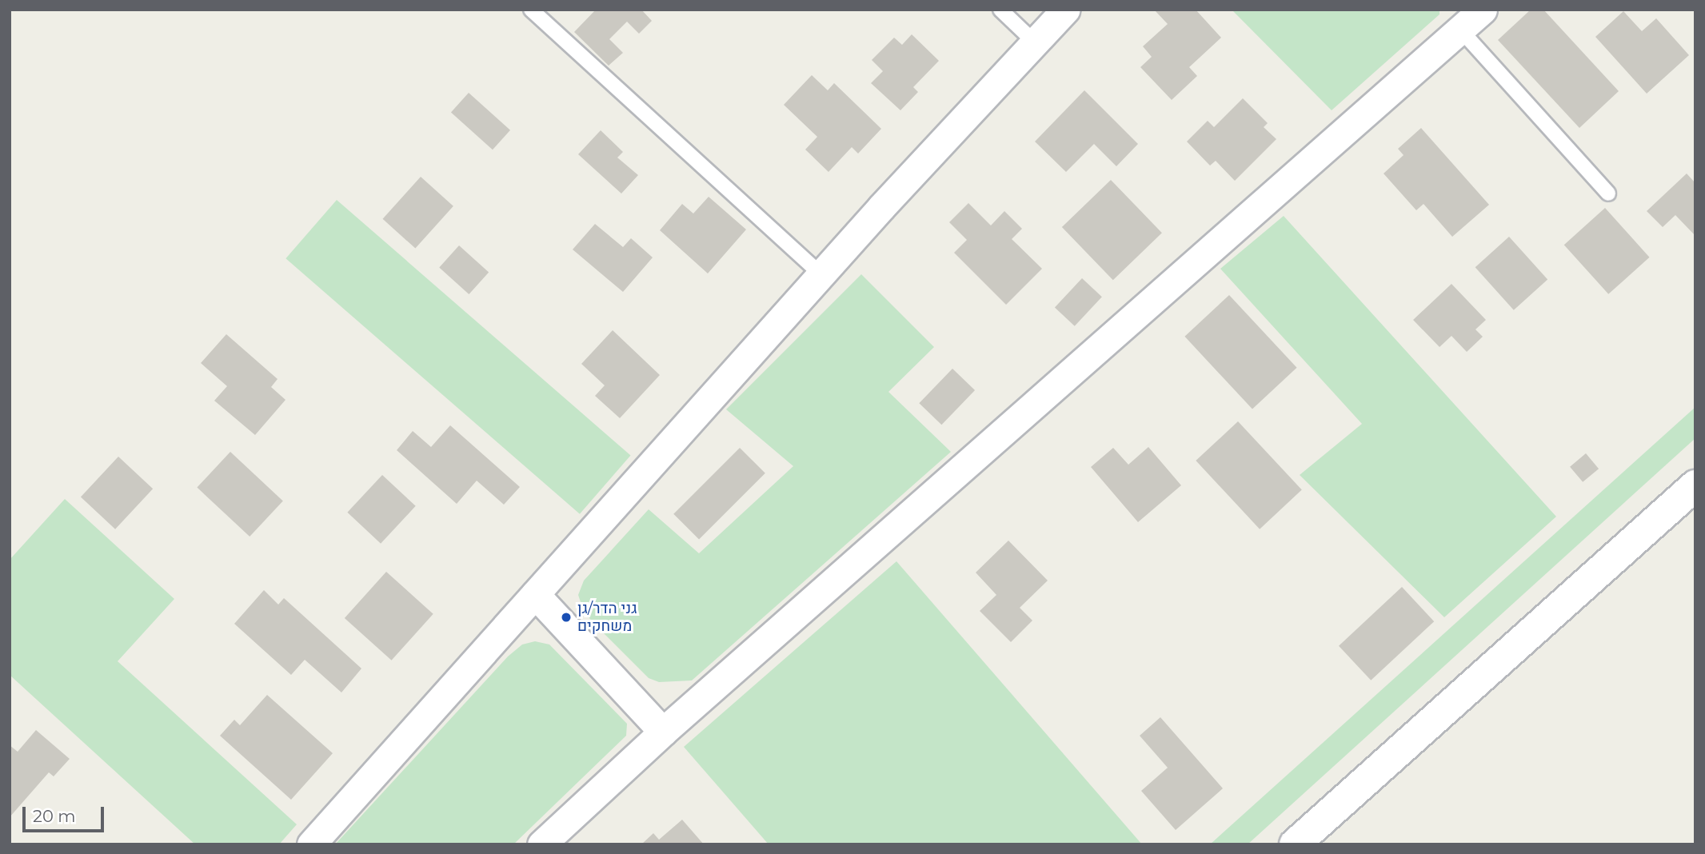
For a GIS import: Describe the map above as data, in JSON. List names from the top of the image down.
{
  "places": ["גני הדר/גן משחקים"],
  "scale_bar": "20 m"
}
